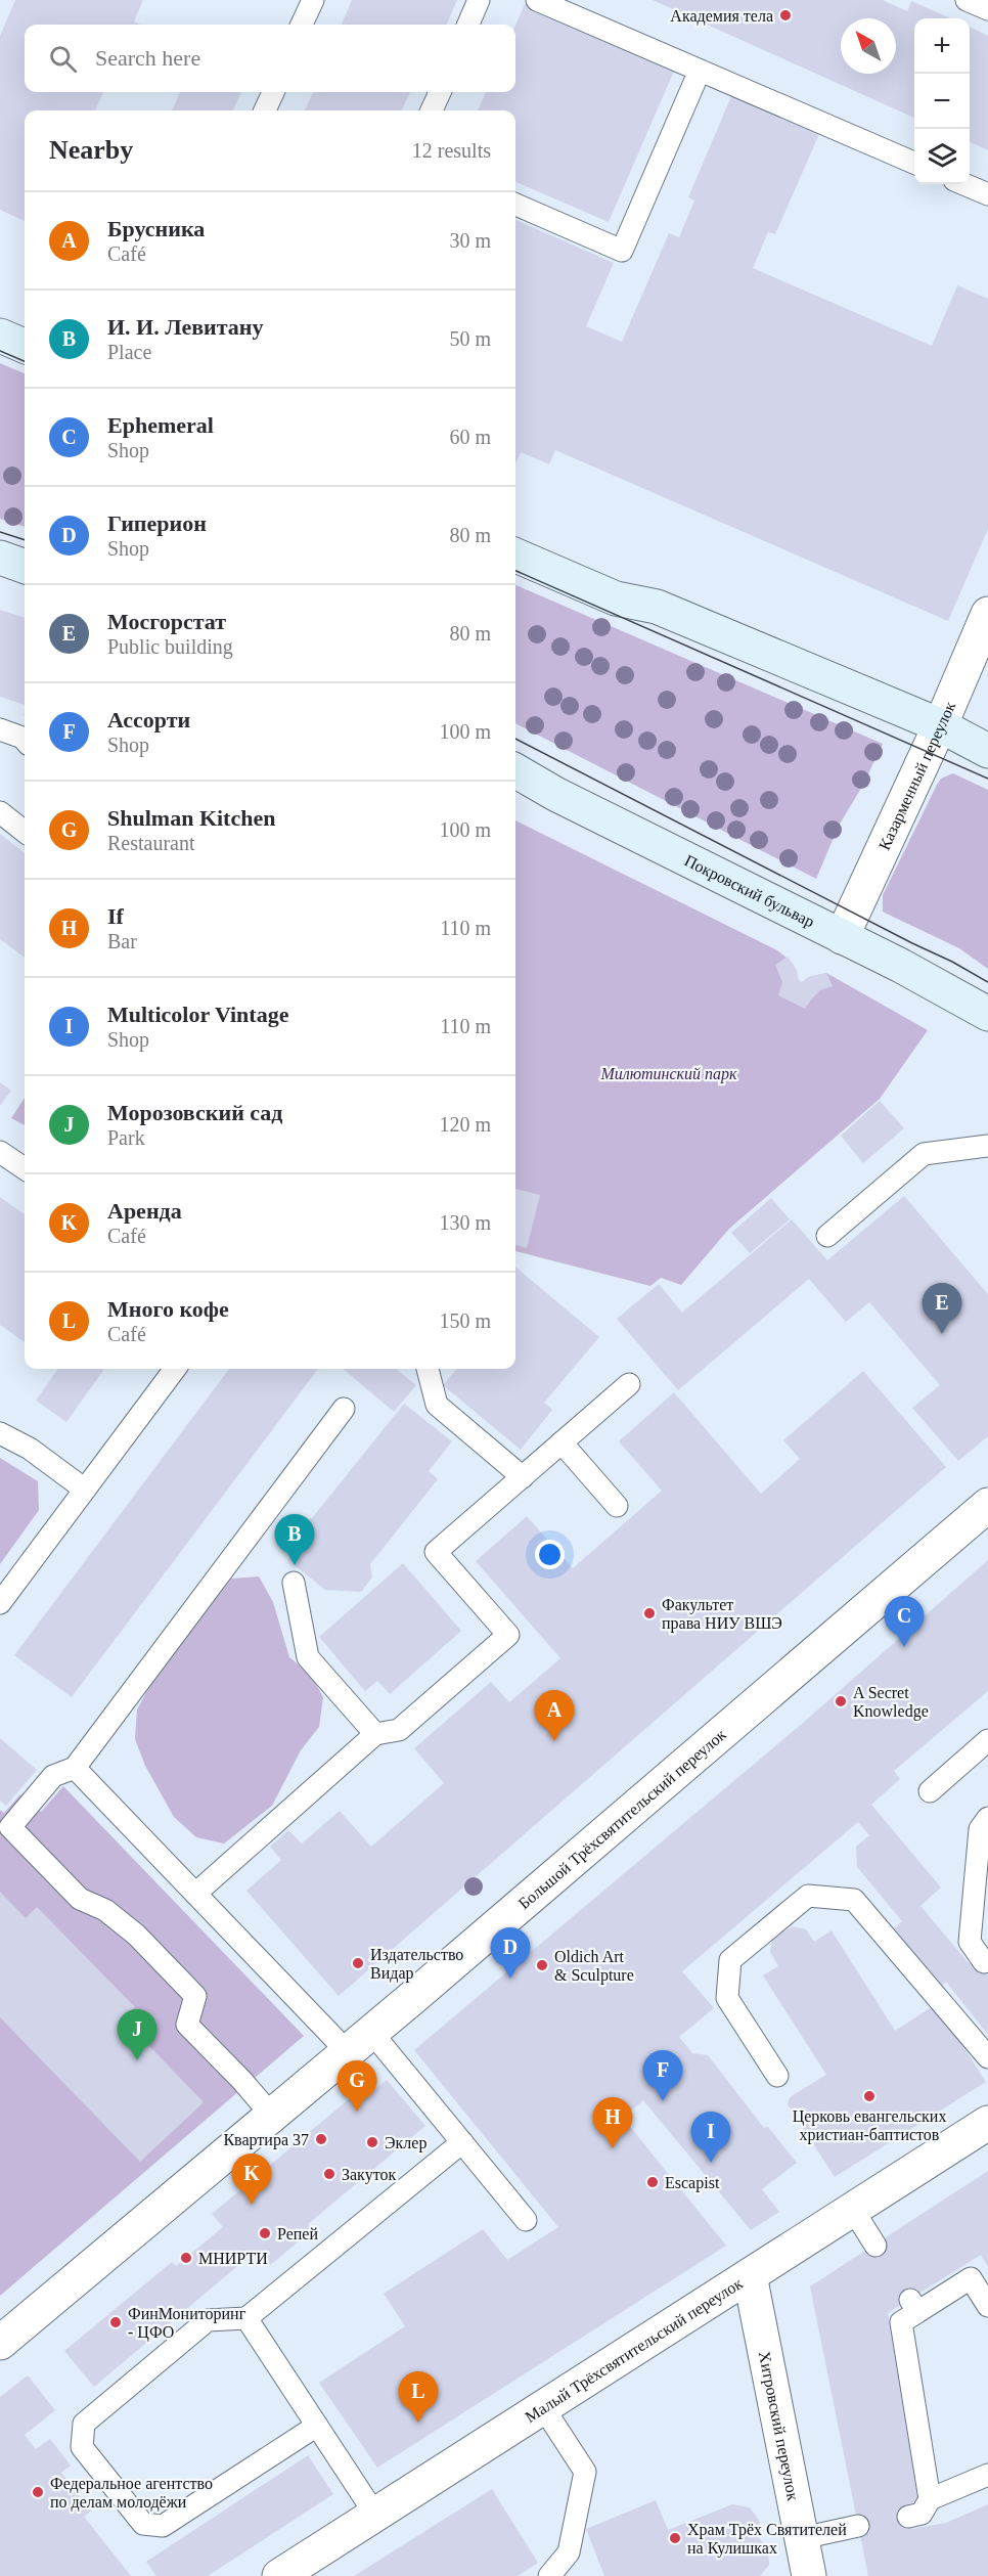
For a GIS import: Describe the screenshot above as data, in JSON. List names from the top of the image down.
{
  "streets": {
    "main road": ["Покровский бульвар"],
    "street": [
      "Казарменный переулок",
      "Большой Трёхсвятительский переулок",
      "Малый Трёхсвятительский переулок",
      "Хитровский переулок"
    ]
  },
  "crossings": [
    ["Казарменный переулок", "Покровский бульвар"],
    ["Малый Трёхсвятительский переулок", "Хитровский переулок"]
  ],
  "parks": ["Милютинский парк"],
  "places": [
    "Академия тела",
    "Факультет права НИУ ВШЭ",
    "A Secret Knowledge",
    "Издательство Видар",
    "Oldich Art & Sculpture",
    "Церковь евангельских христиан-баптистов",
    "Квартира 37",
    "Эклер",
    "Закуток",
    "Escapist",
    "Репей",
    "МНИРТИ",
    "ФинМониторинг - ЦФО",
    "Федеральное агентство по делам молодёжи",
    "Храм Трёх Святителей на Кулишках"
  ],
  "north": "top left",
  "page": {
    "map_buttons": ["+", "−"],
    "search": "Search here",
    "heading": ["Nearby", "12 results"],
    "list": [
      {
        "mark": "A",
        "name": "Брусника",
        "note": "Café",
        "value": "30 m"
      },
      {
        "mark": "B",
        "name": "И. И. Левитану",
        "note": "Place",
        "value": "50 m"
      },
      {
        "mark": "C",
        "name": "Ephemeral",
        "note": "Shop",
        "value": "60 m"
      },
      {
        "mark": "D",
        "name": "Гиперион",
        "note": "Shop",
        "value": "80 m"
      },
      {
        "mark": "E",
        "name": "Мосгорстат",
        "note": "Public building",
        "value": "80 m"
      },
      {
        "mark": "F",
        "name": "Ассорти",
        "note": "Shop",
        "value": "100 m"
      },
      {
        "mark": "G",
        "name": "Shulman Kitchen",
        "note": "Restaurant",
        "value": "100 m"
      },
      {
        "mark": "H",
        "name": "If",
        "note": "Bar",
        "value": "110 m"
      },
      {
        "mark": "I",
        "name": "Multicolor Vintage",
        "note": "Shop",
        "value": "110 m"
      },
      {
        "mark": "J",
        "name": "Морозовский сад",
        "note": "Park",
        "value": "120 m"
      },
      {
        "mark": "K",
        "name": "Аренда",
        "note": "Café",
        "value": "130 m"
      },
      {
        "mark": "L",
        "name": "Много кофе",
        "note": "Café",
        "value": "150 m"
      }
    ],
    "pins": [
      "E",
      "B",
      "C",
      "A",
      "D",
      "J",
      "F",
      "G",
      "H",
      "I",
      "K",
      "L"
    ]
  }
}
